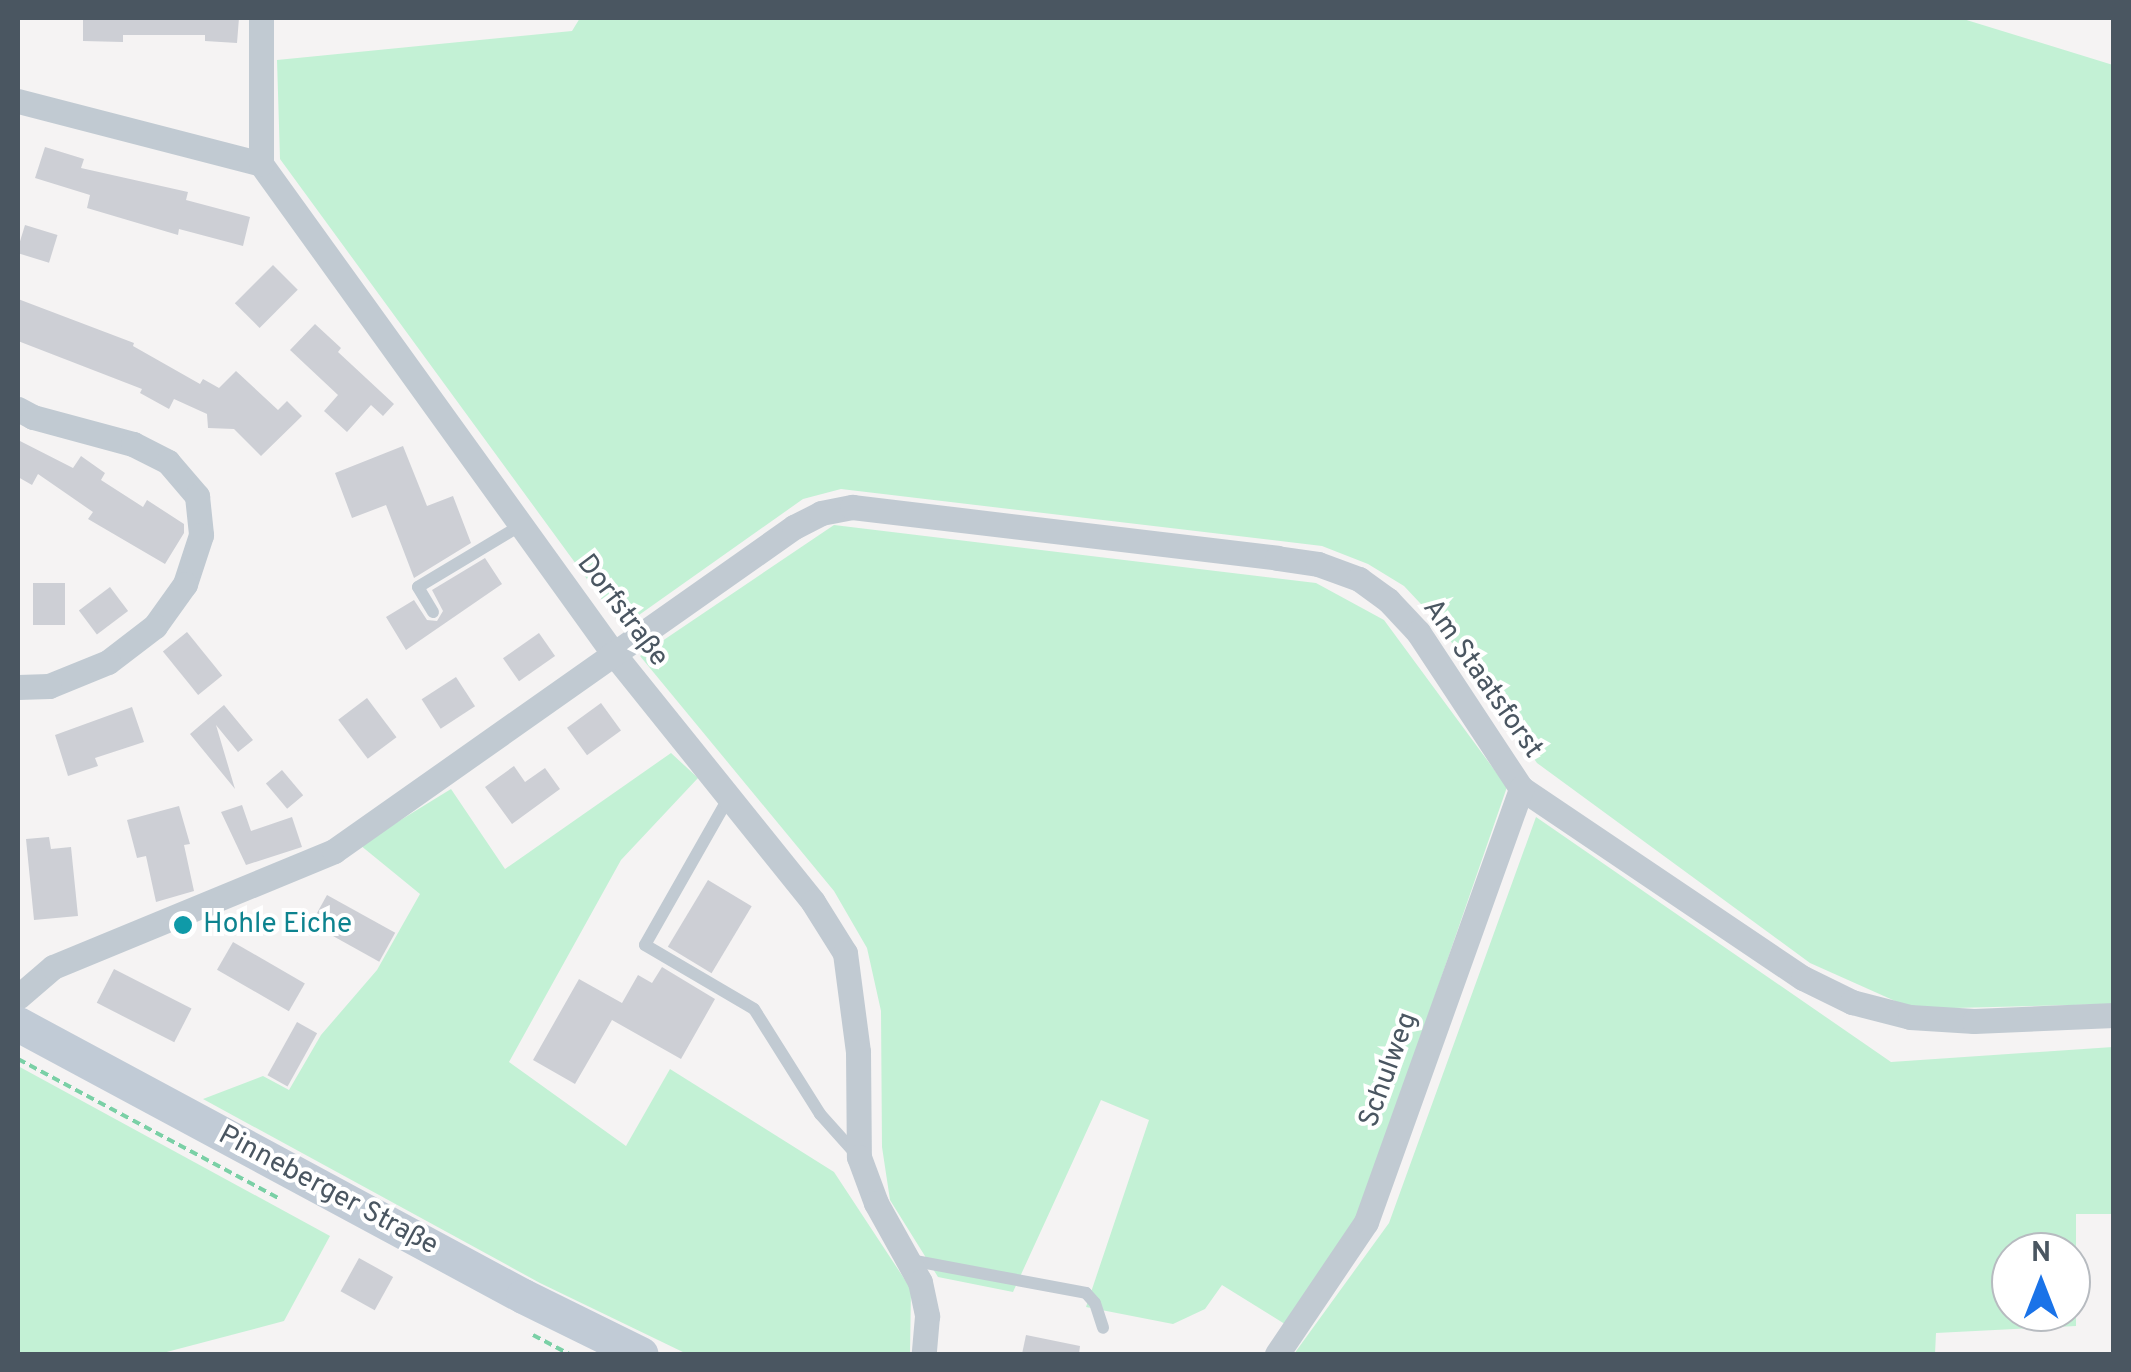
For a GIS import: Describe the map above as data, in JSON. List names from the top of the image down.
{
  "streets": {
    "main road": ["Pinneberger Straße"],
    "street": ["Dorfstraße", "Am Staatsforst", "Schulweg"]
  },
  "crossings": [
    ["Dorfstraße", "Am Staatsforst"],
    ["Am Staatsforst", "Schulweg"]
  ],
  "places": ["Hohle Eiche"],
  "north": "top"
}
